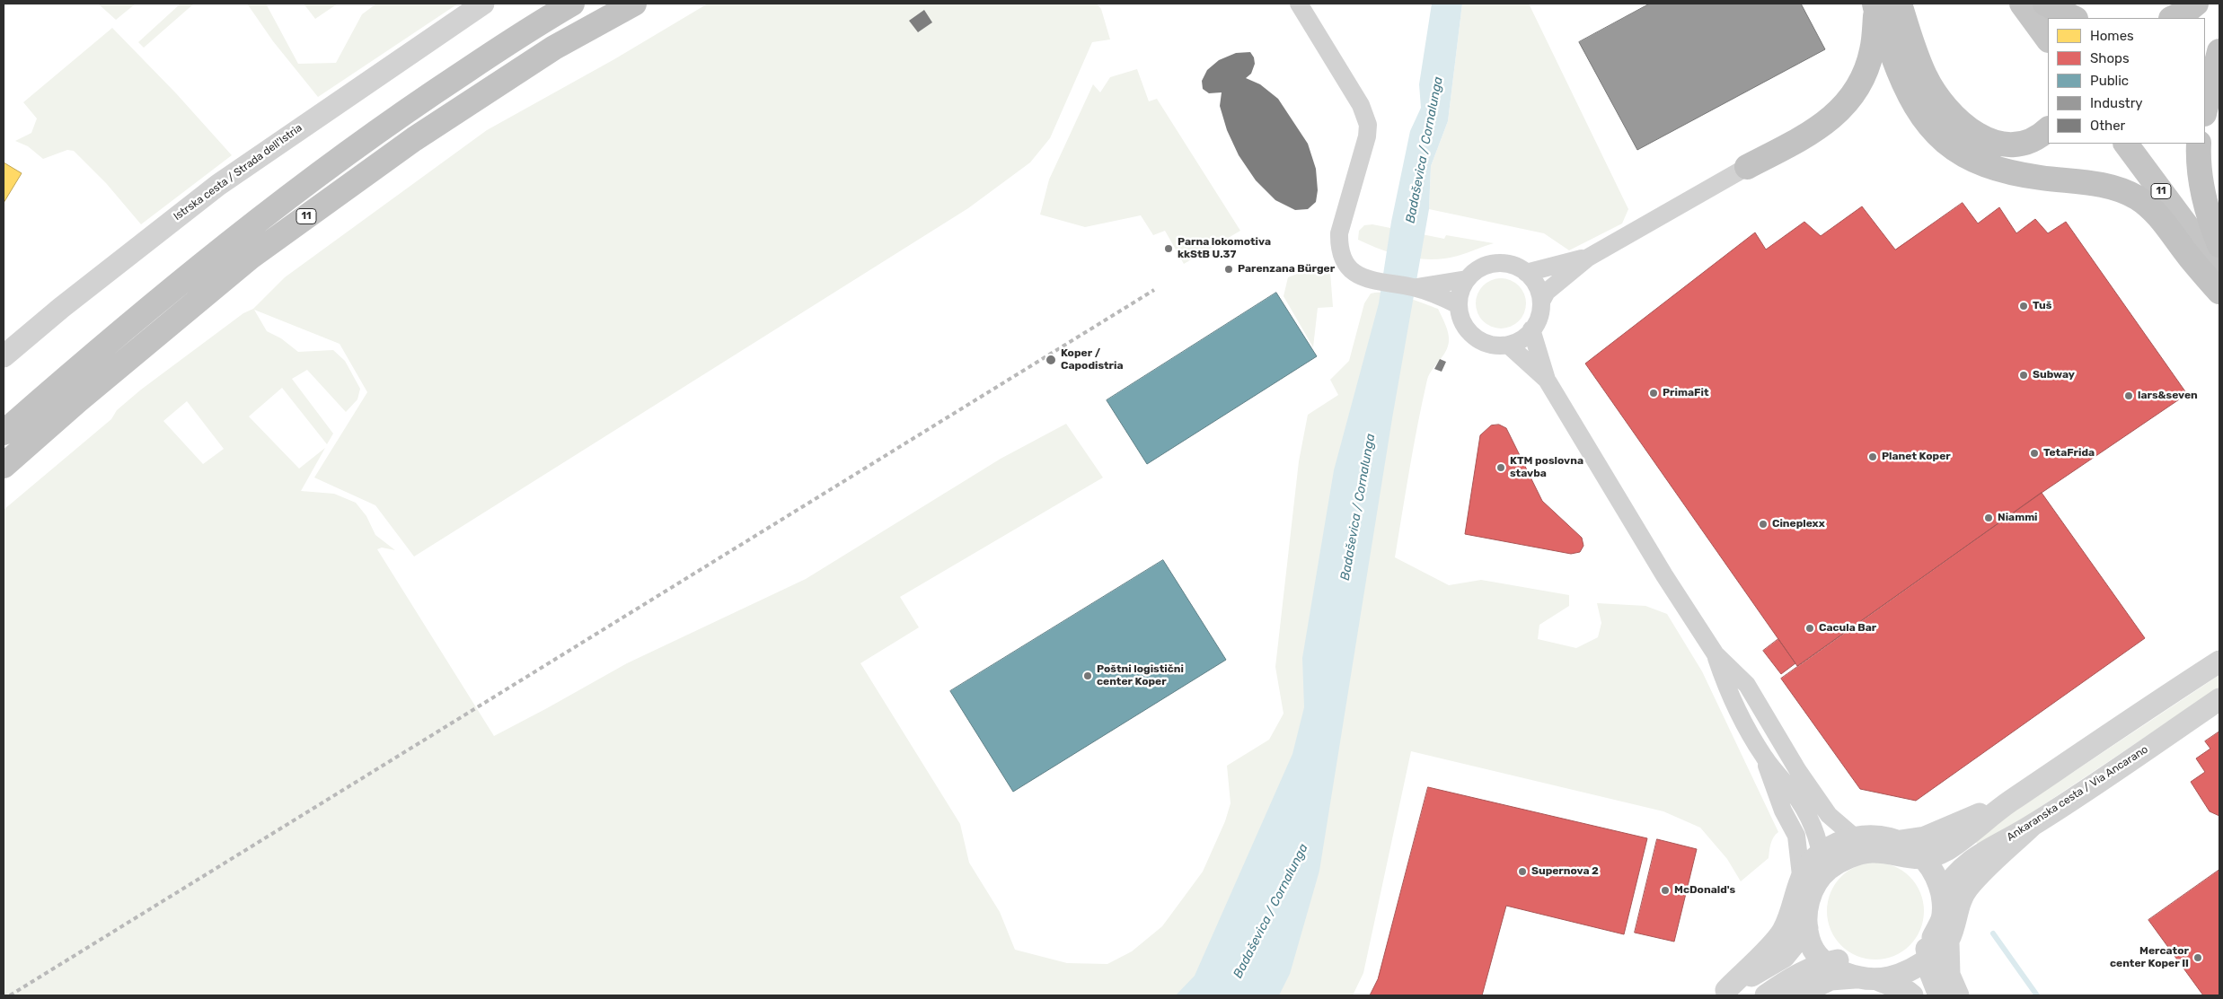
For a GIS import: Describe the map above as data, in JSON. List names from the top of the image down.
{
  "streets": {
    "highway": ["11"],
    "street": ["Istrska cesta / Strada dell'Istria", "Ankaranska cesta / Via Ancarano"]
  },
  "water": ["Badaševica / Cornalunga"],
  "places": [
    "Parna lokomotiva kkStB U.37",
    "Parenzana Bürger",
    "Tuš",
    "Koper / Capodistria",
    "Subway",
    "PrimaFit",
    "lars&seven",
    "TetaFrida",
    "Planet Koper",
    "KTM poslovna stavba",
    "Niammi",
    "Cineplexx",
    "Cacula Bar",
    "Poštni logistični center Koper",
    "Supernova 2",
    "McDonald's",
    "Mercator center Koper II"
  ],
  "legend": [
    "Homes",
    "Shops",
    "Public",
    "Industry",
    "Other"
  ]
}
